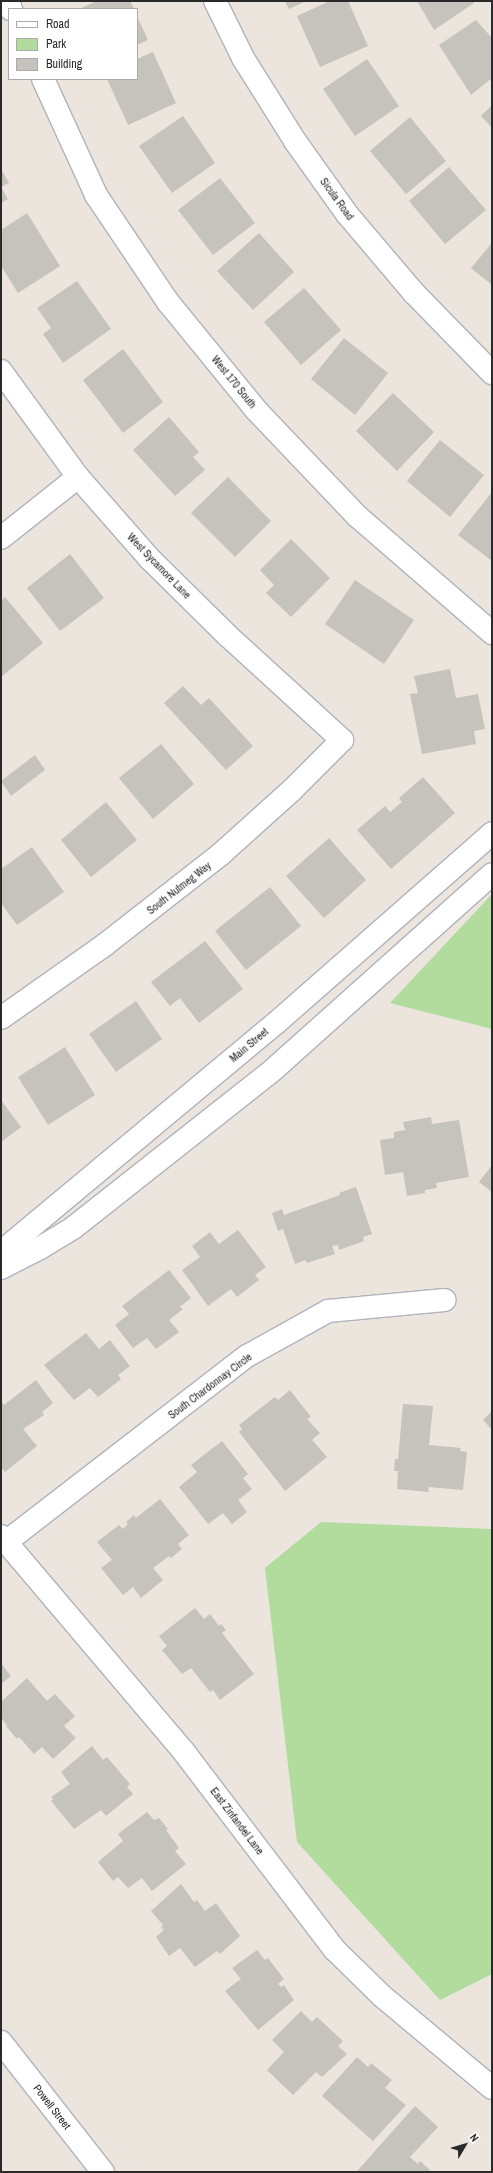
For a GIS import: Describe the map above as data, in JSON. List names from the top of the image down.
{
  "streets": {
    "street": [
      "Sicula Road",
      "West 170 South",
      "West Sycamore Lane",
      "South Nutmeg Way",
      "Main Street",
      "South Chardonnay Circle",
      "East Zinfandel Lane",
      "Powell Street"
    ]
  },
  "crossings": [
    ["West Sycamore Lane", "South Nutmeg Way"],
    ["South Chardonnay Circle", "East Zinfandel Lane"]
  ],
  "legend": ["Road", "Park", "Building"],
  "north": "top right"
}
